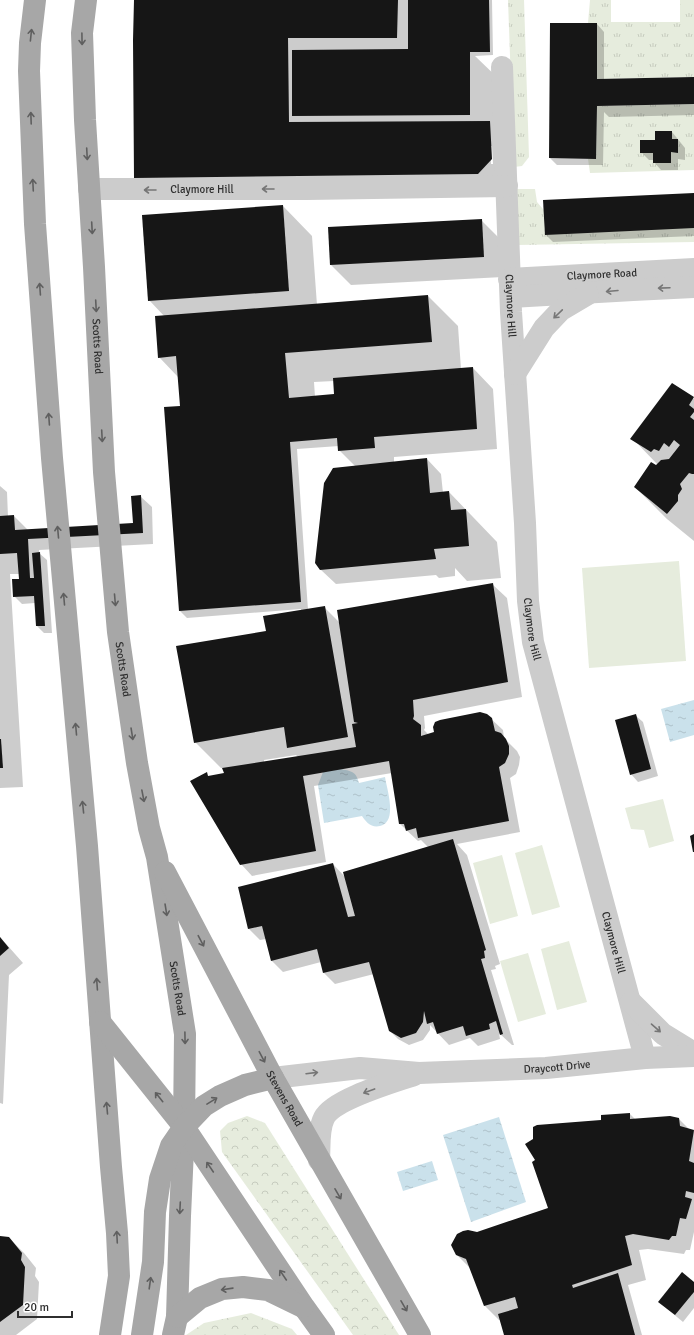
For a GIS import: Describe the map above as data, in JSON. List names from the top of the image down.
{
  "streets": {
    "main road": ["Scotts Road", "Stevens Road"],
    "street": ["Claymore Hill", "Claymore Road", "Draycott Drive"]
  },
  "crossings": [
    ["Claymore Hill", "Claymore Road"],
    ["Claymore Hill", "Scotts Road"],
    ["Claymore Hill", "Draycott Drive"],
    ["Scotts Road", "Stevens Road"],
    ["Draycott Drive", "Stevens Road"]
  ],
  "scale_bar": "20 m"
}
